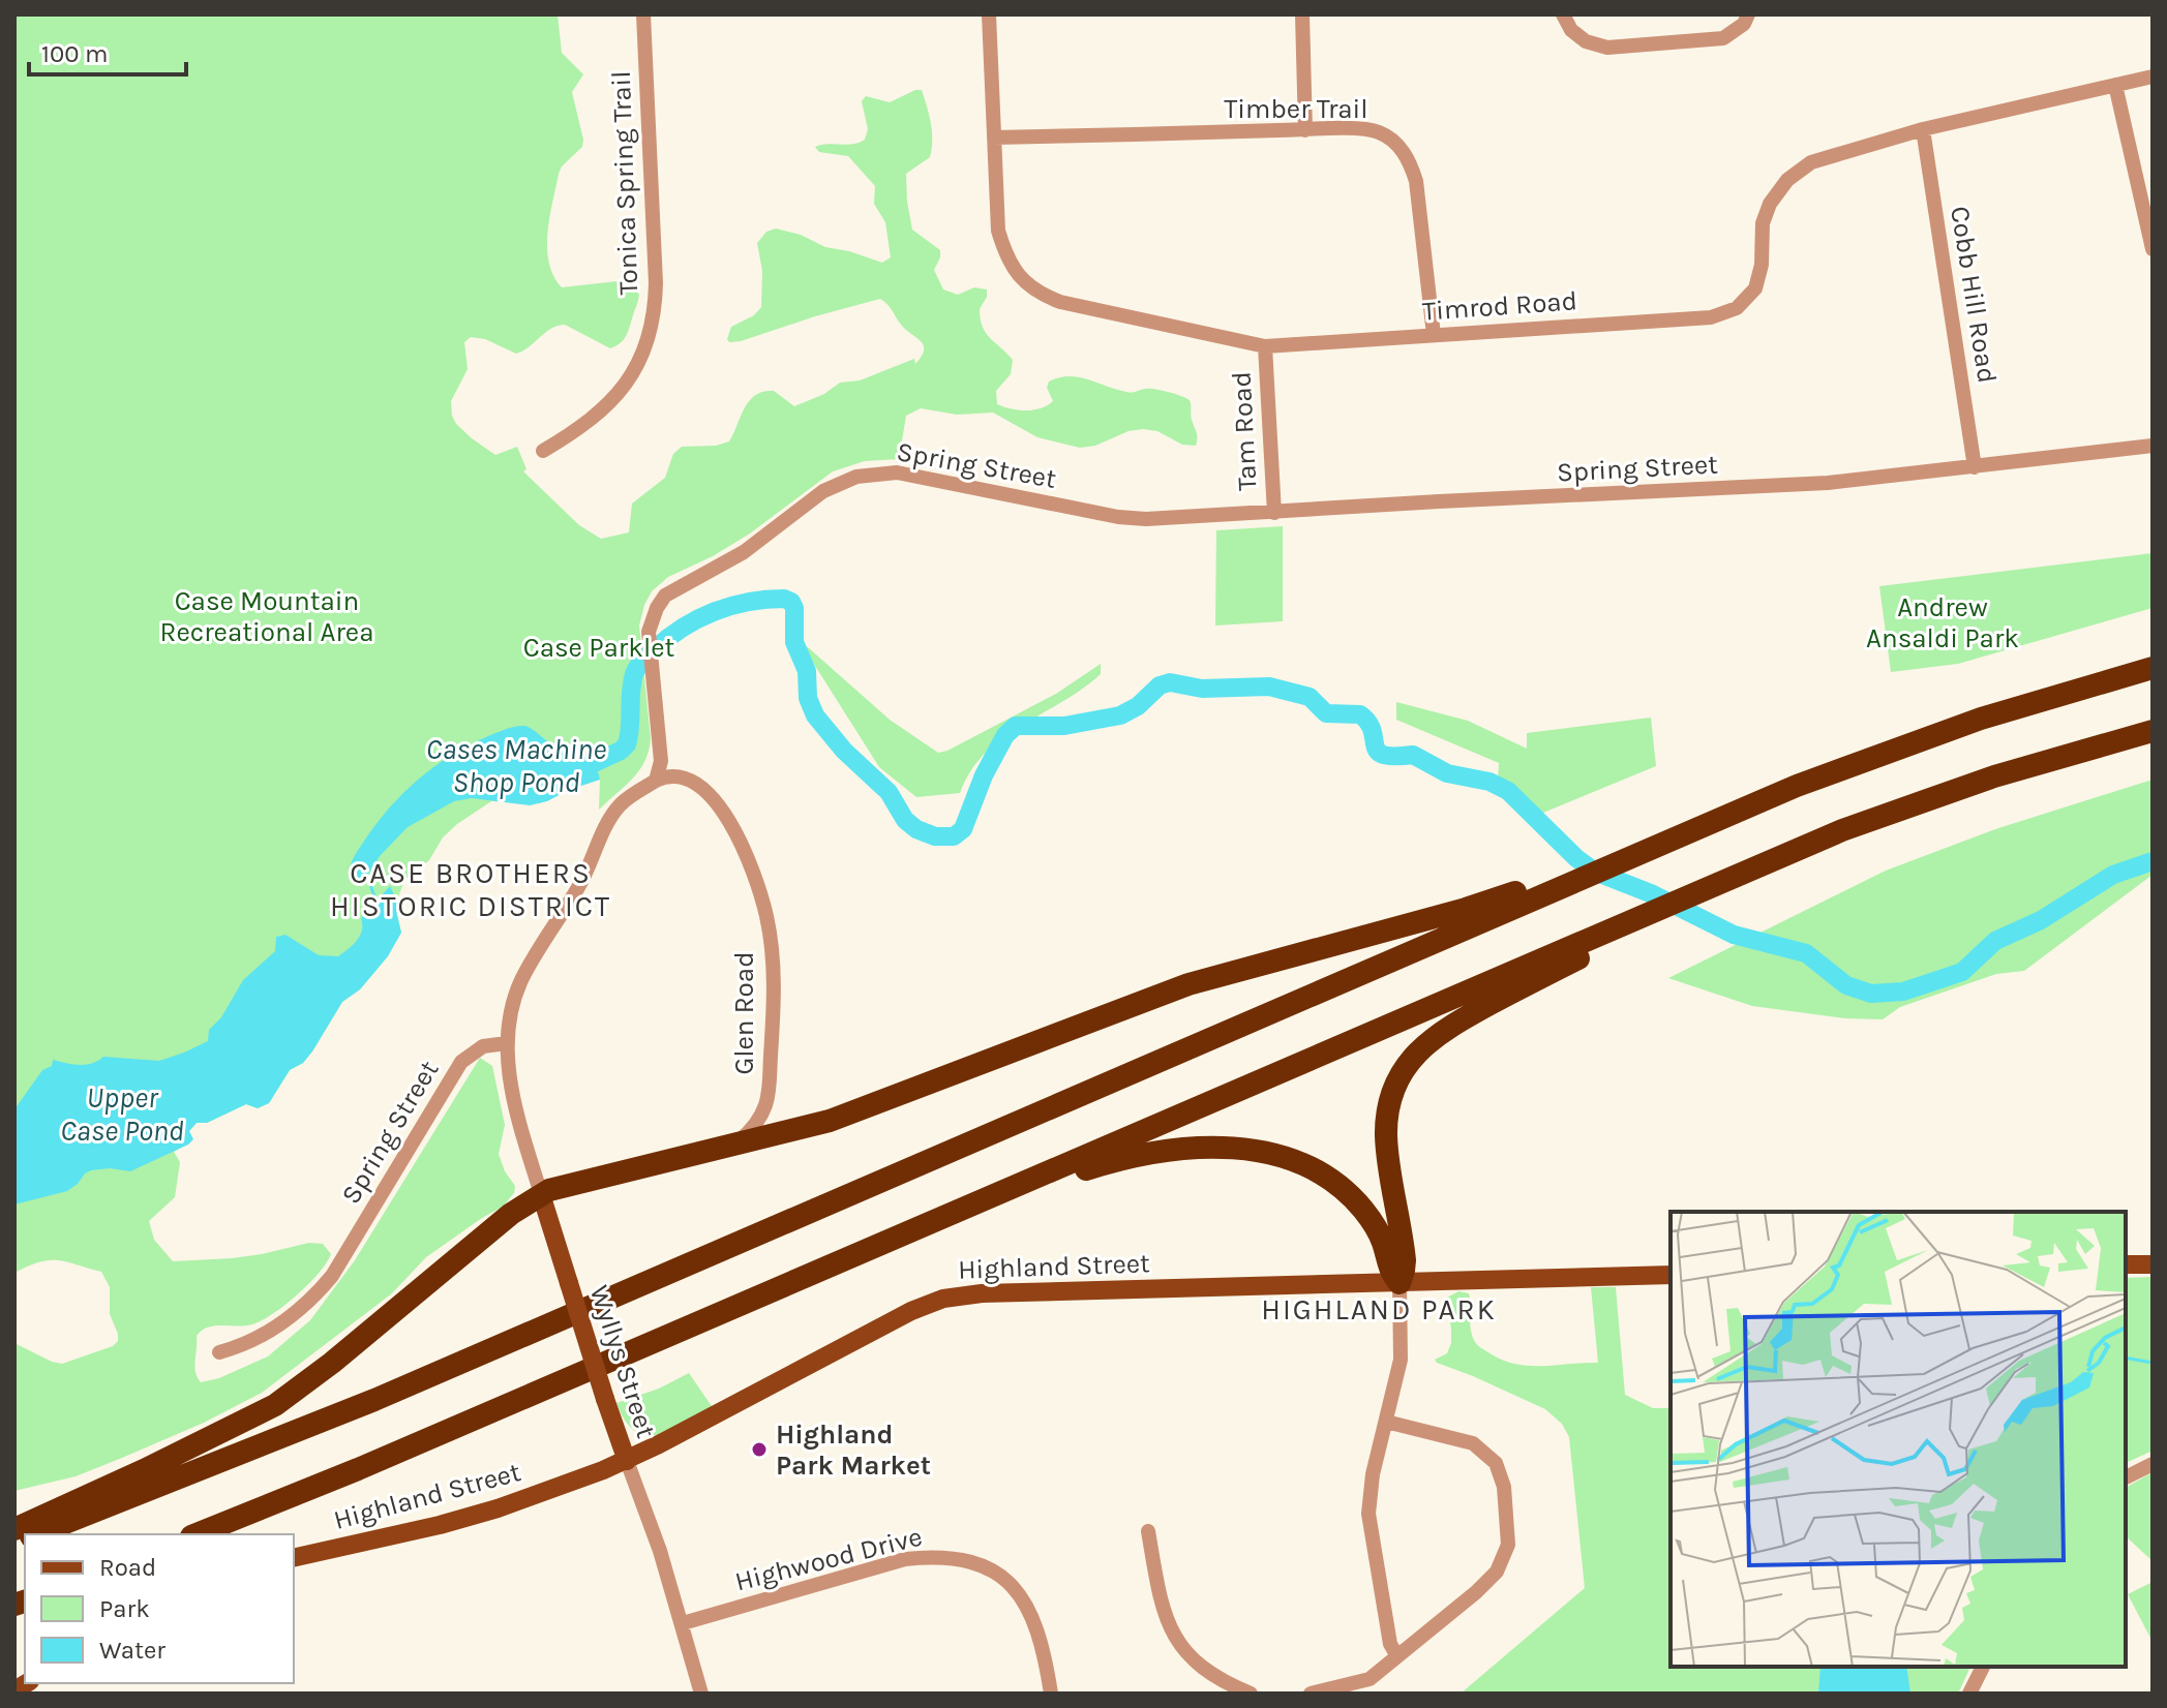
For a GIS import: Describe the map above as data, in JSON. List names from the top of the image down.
{
  "streets": {
    "main road": ["Highland Street", "Wyllys Street"],
    "street": [
      "Timber Trail",
      "Tonica Spring Trail",
      "Cobb Hill Road",
      "Timrod Road",
      "Tam Road",
      "Spring Street",
      "Glen Road",
      "Highwood Drive"
    ]
  },
  "crossings": [
    ["Timber Trail", "Timrod Road"],
    ["Cobb Hill Road", "Timrod Road"],
    ["Cobb Hill Road", "Spring Street"],
    ["Timrod Road", "Tam Road"],
    ["Tam Road", "Spring Street"],
    ["Spring Street", "Glen Road"],
    ["Spring Street", "Wyllys Street"],
    ["Highland Street", "Wyllys Street"],
    ["Wyllys Street", "Highwood Drive"]
  ],
  "districts": ["CASE BROTHERS HISTORIC DISTRICT", "HIGHLAND PARK"],
  "water": ["Cases Machine Shop Pond", "Upper Case Pond"],
  "parks": ["Case Mountain Recreational Area", "Andrew Ansaldi Park", "Case Parklet"],
  "places": ["Highland Park Market"],
  "legend": ["Road", "Park", "Water"],
  "scale_bar": "100 m"
}
